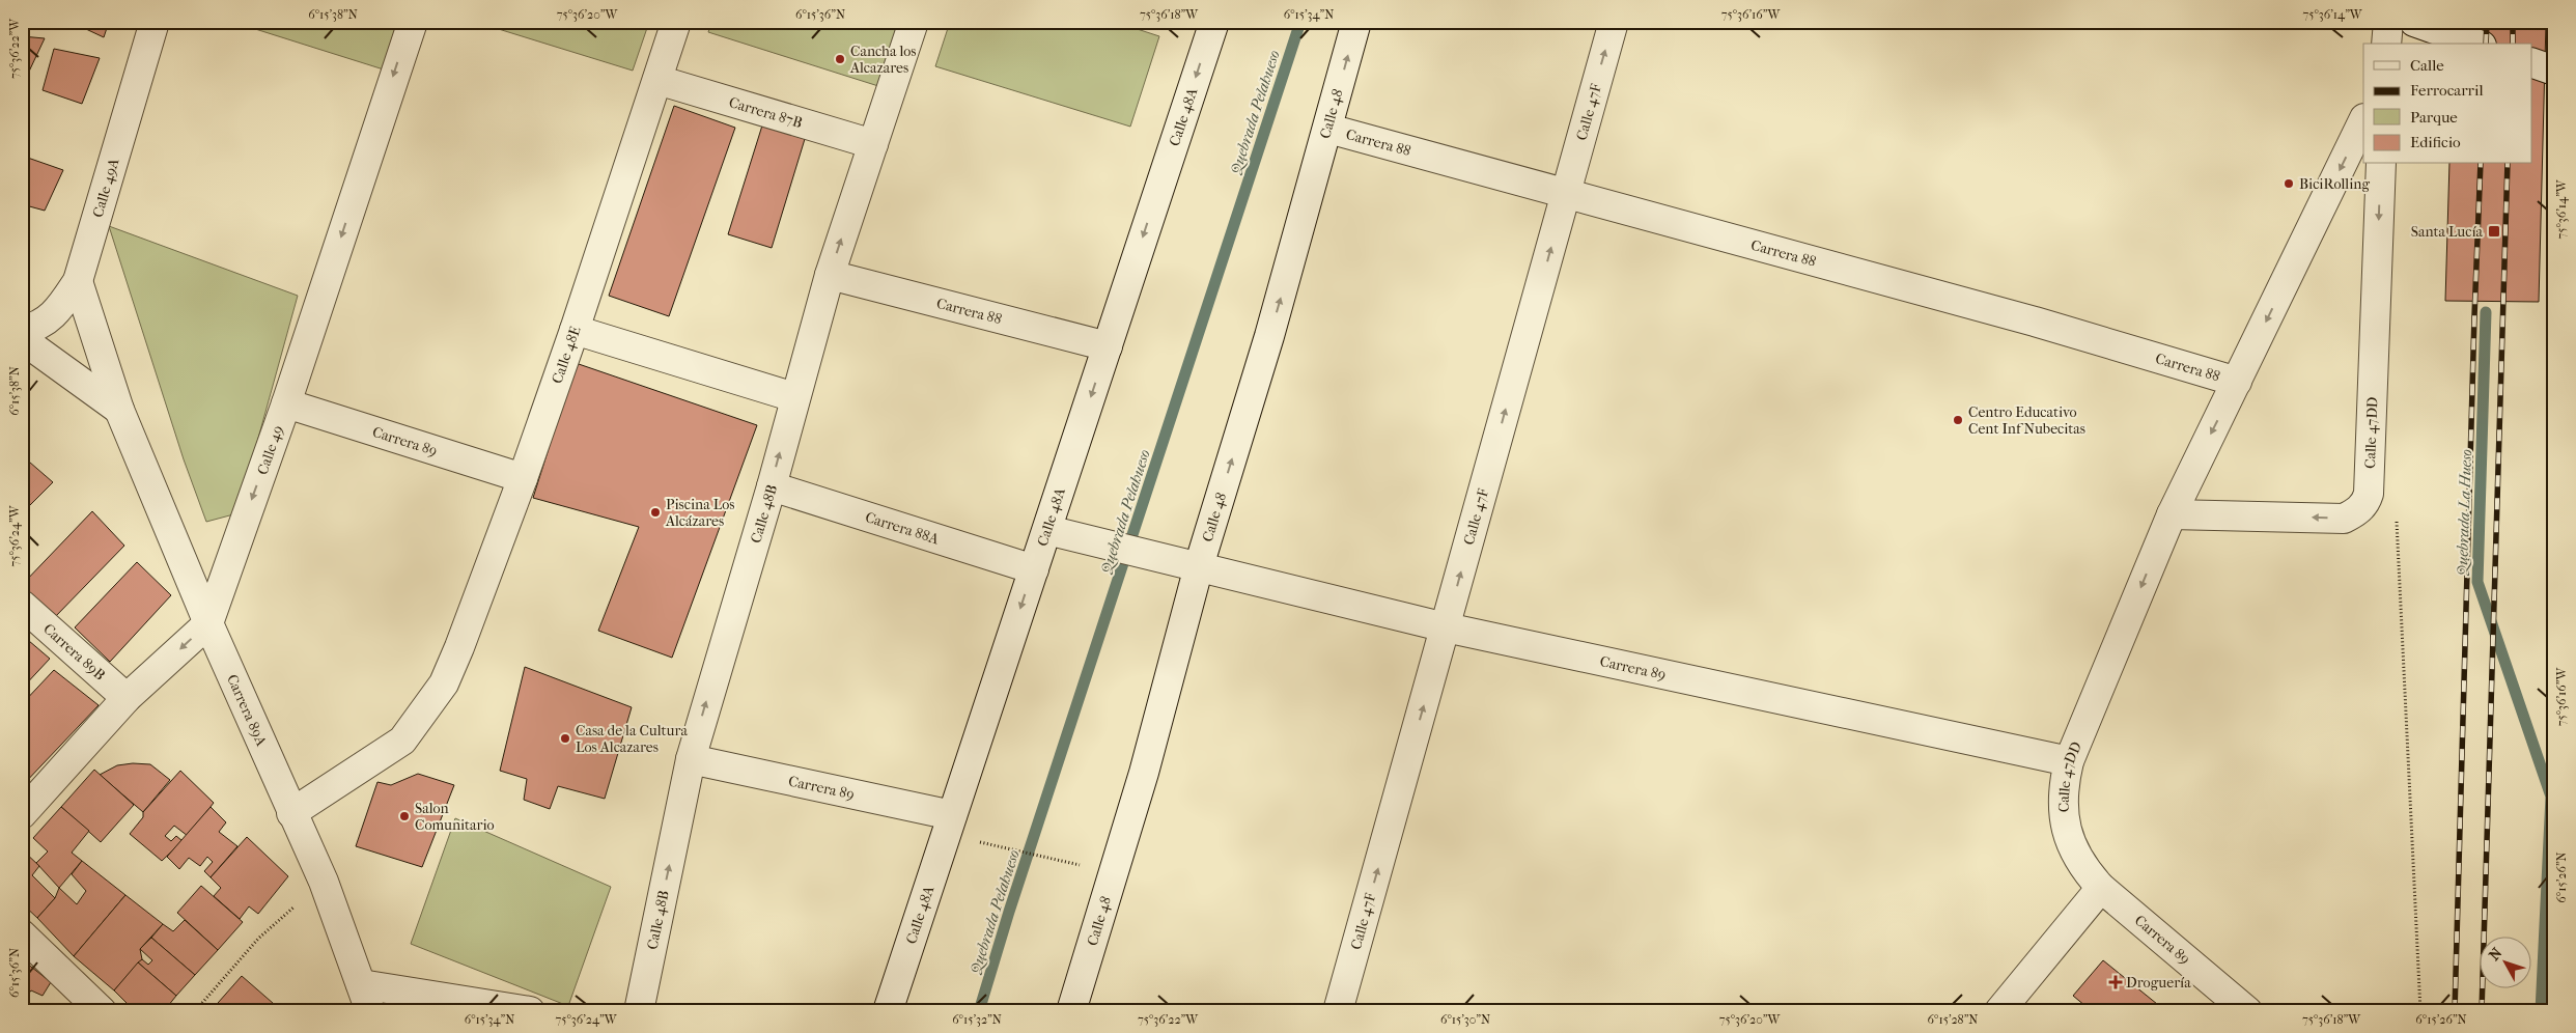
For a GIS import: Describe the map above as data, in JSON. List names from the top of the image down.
{
  "streets": {
    "street": [
      "Carrera 87B",
      "Calle 47F",
      "Calle 48",
      "Calle 48A",
      "Carrera 88",
      "Calle 49A",
      "Calle 48E",
      "Calle 47DD",
      "Carrera 89",
      "Calle 49",
      "Calle 48B",
      "Carrera 88A",
      "Carrera 89B",
      "Carrera 89A"
    ]
  },
  "crossings": [
    ["Carrera 87B", "Calle 48E"],
    ["Carrera 87B", "Calle 48B"],
    ["Calle 47F", "Carrera 88"],
    ["Calle 47F", "Carrera 89"],
    ["Calle 48", "Carrera 88"],
    ["Calle 48", "Carrera 89"],
    ["Calle 48A", "Carrera 88"],
    ["Calle 48A", "Carrera 89"],
    ["Calle 48A", "Carrera 88A"],
    ["Carrera 88", "Calle 47DD"],
    ["Carrera 88", "Calle 48B"],
    ["Calle 49A", "Carrera 89A"],
    ["Calle 48E", "Carrera 89"],
    ["Calle 48E", "Carrera 89A"],
    ["Calle 47DD", "Carrera 89"],
    ["Carrera 89", "Calle 49"],
    ["Carrera 89", "Calle 48B"],
    ["Calle 49", "Carrera 89B"],
    ["Calle 49", "Carrera 89A"],
    ["Calle 48B", "Carrera 88A"]
  ],
  "one_way": [
    "Calle 47F",
    "Calle 48",
    "Calle 48A",
    "Calle 47DD",
    "Calle 49",
    "Calle 48B"
  ],
  "water": ["Quebrada Pelahueso", "Quebrada La Hueso"],
  "places": {
    "other": [
      "Cancha los Alcazares",
      "BiciRolling",
      "Centro Educativo Cent Inf Nubecitas",
      "Piscina Los Alcázares",
      "Casa de la Cultura Los Alcazares",
      "Salon Comunitario"
    ],
    "transit": ["Santa Lucía"],
    "health": ["Droguería"]
  },
  "legend": [
    "Calle",
    "Ferrocarril",
    "Parque",
    "Edificio"
  ],
  "north": "top left",
  "coordinates": [
    "6°15'38\"N",
    "75°36'20\"W",
    "6°15'36\"N",
    "75°36'18\"W",
    "6°15'34\"N",
    "75°36'16\"W",
    "75°36'14\"W",
    "75°36'22\"W",
    "75°36'24\"W",
    "6°15'26\"N",
    "6°15'32\"N",
    "6°15'30\"N",
    "6°15'28\"N"
  ]
}
